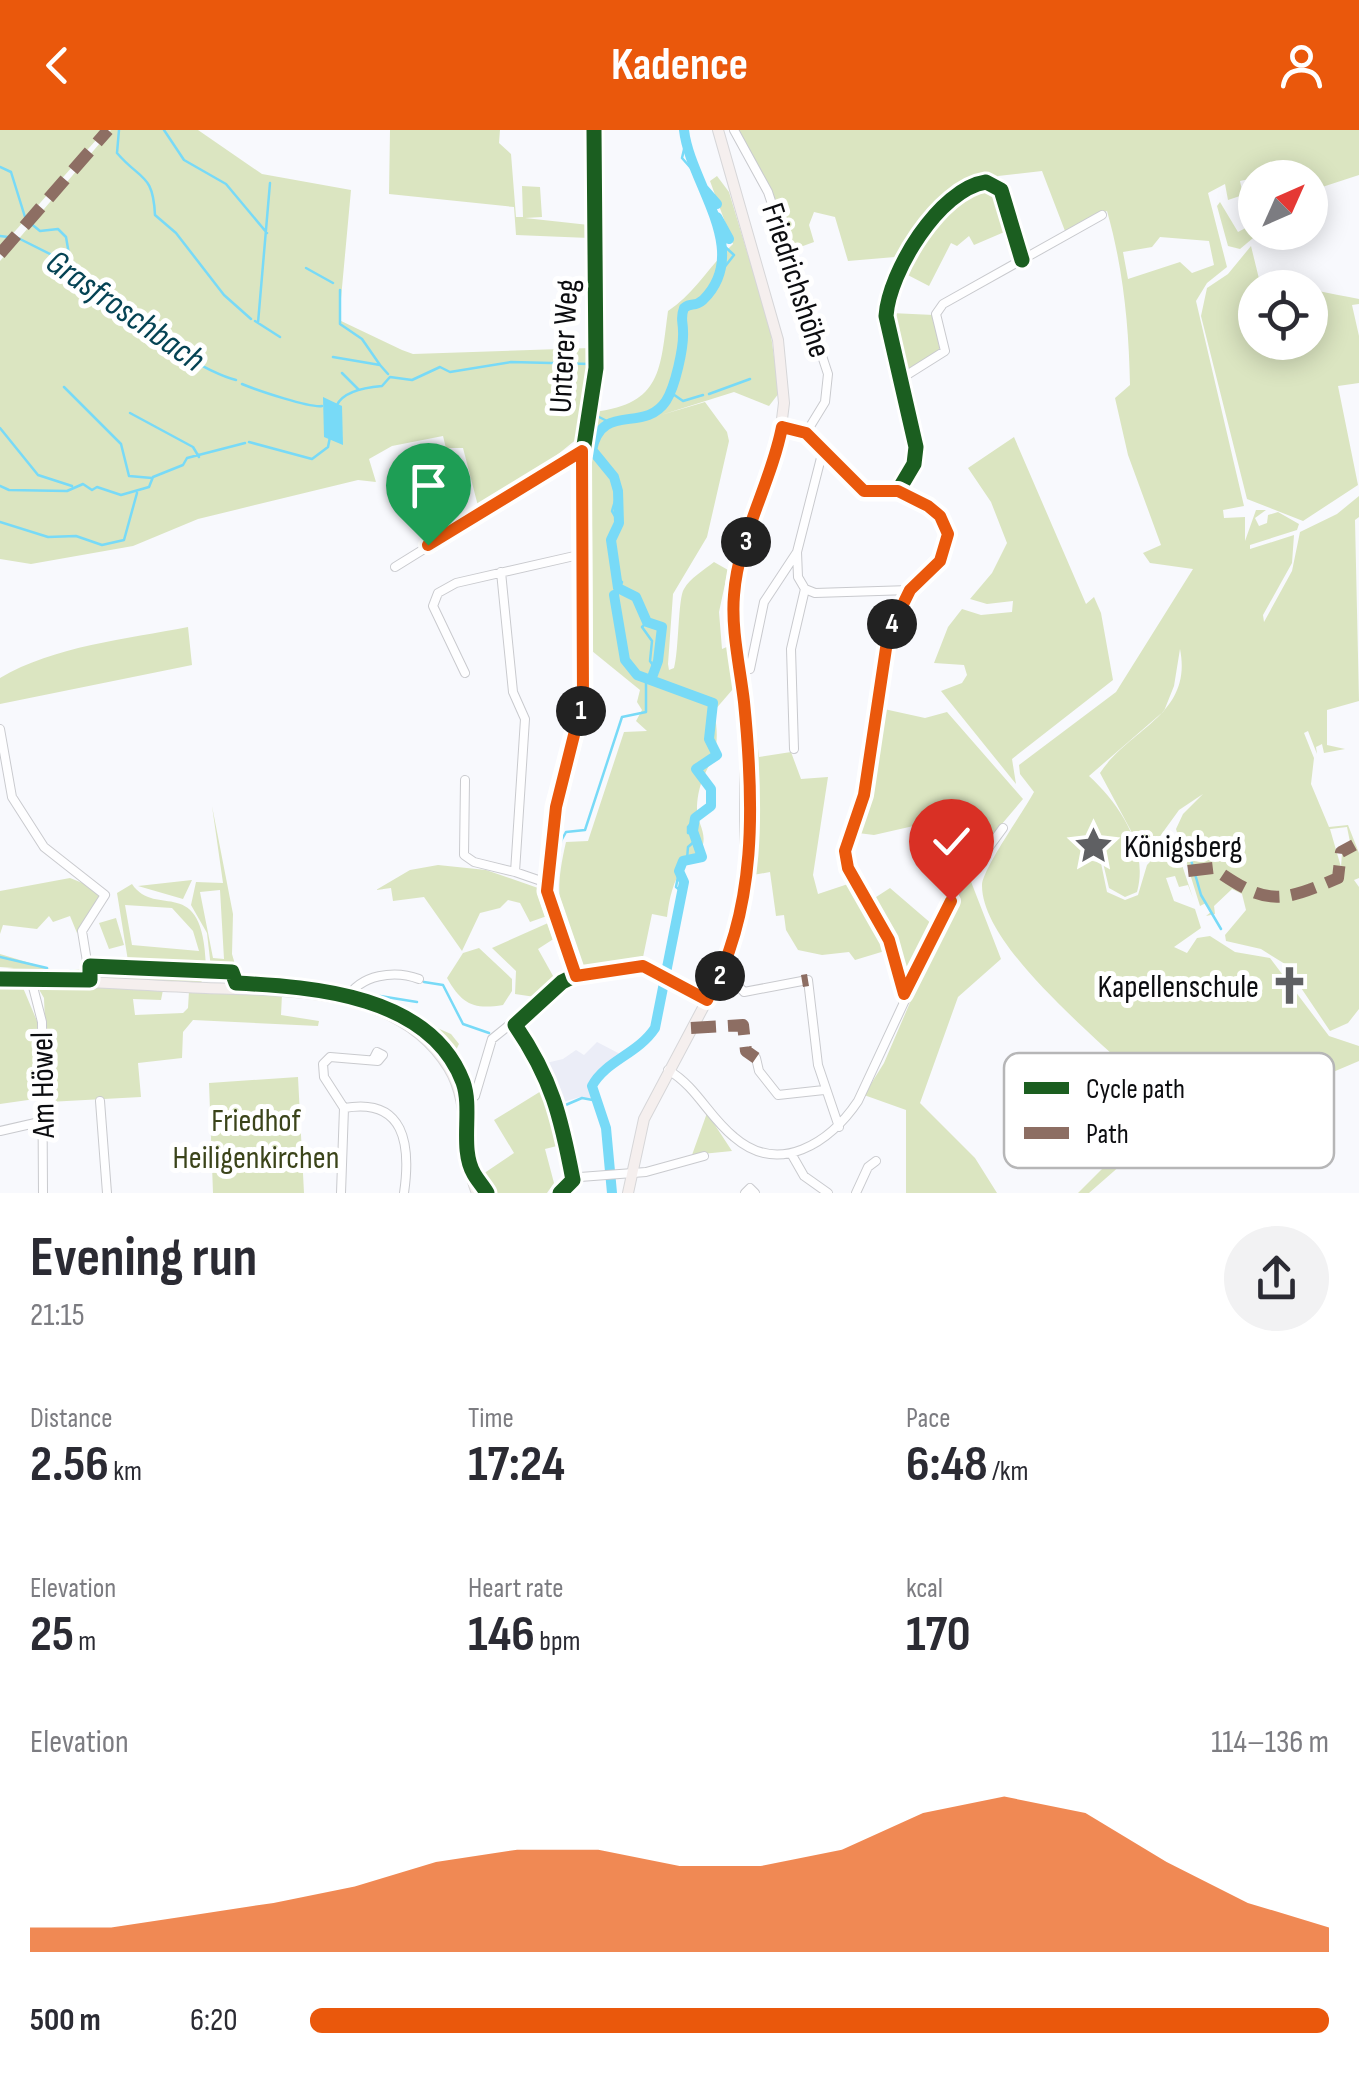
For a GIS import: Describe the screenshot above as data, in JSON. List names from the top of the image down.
{
  "streets": {
    "street": ["Friedrichshöhe", "Unterer Weg", "Am Höwel"]
  },
  "water": ["Grasfroschbach"],
  "parks": ["Friedhof Heiligenkirchen"],
  "places": {
    "place": ["Königsberg"],
    "church": ["Kapellenschule"]
  },
  "legend": ["Cycle path", "Path"],
  "north": "top right",
  "page": {
    "header": "Kadence",
    "pins": [
      "3",
      "4",
      "1",
      "2"
    ],
    "heading": ["Evening run", "21:15"],
    "stats": [
      ["Distance", "2.56 km"],
      ["Time", "17:24"],
      ["Pace", "6:48 /km"],
      ["Elevation", "25 m"],
      ["Heart rate", "146 bpm"],
      ["kcal", "170"]
    ],
    "chart": ["Elevation", "114–136 m"],
    "list": [
      {
        "name": "500 m",
        "note": "6:20"
      }
    ]
  }
}
